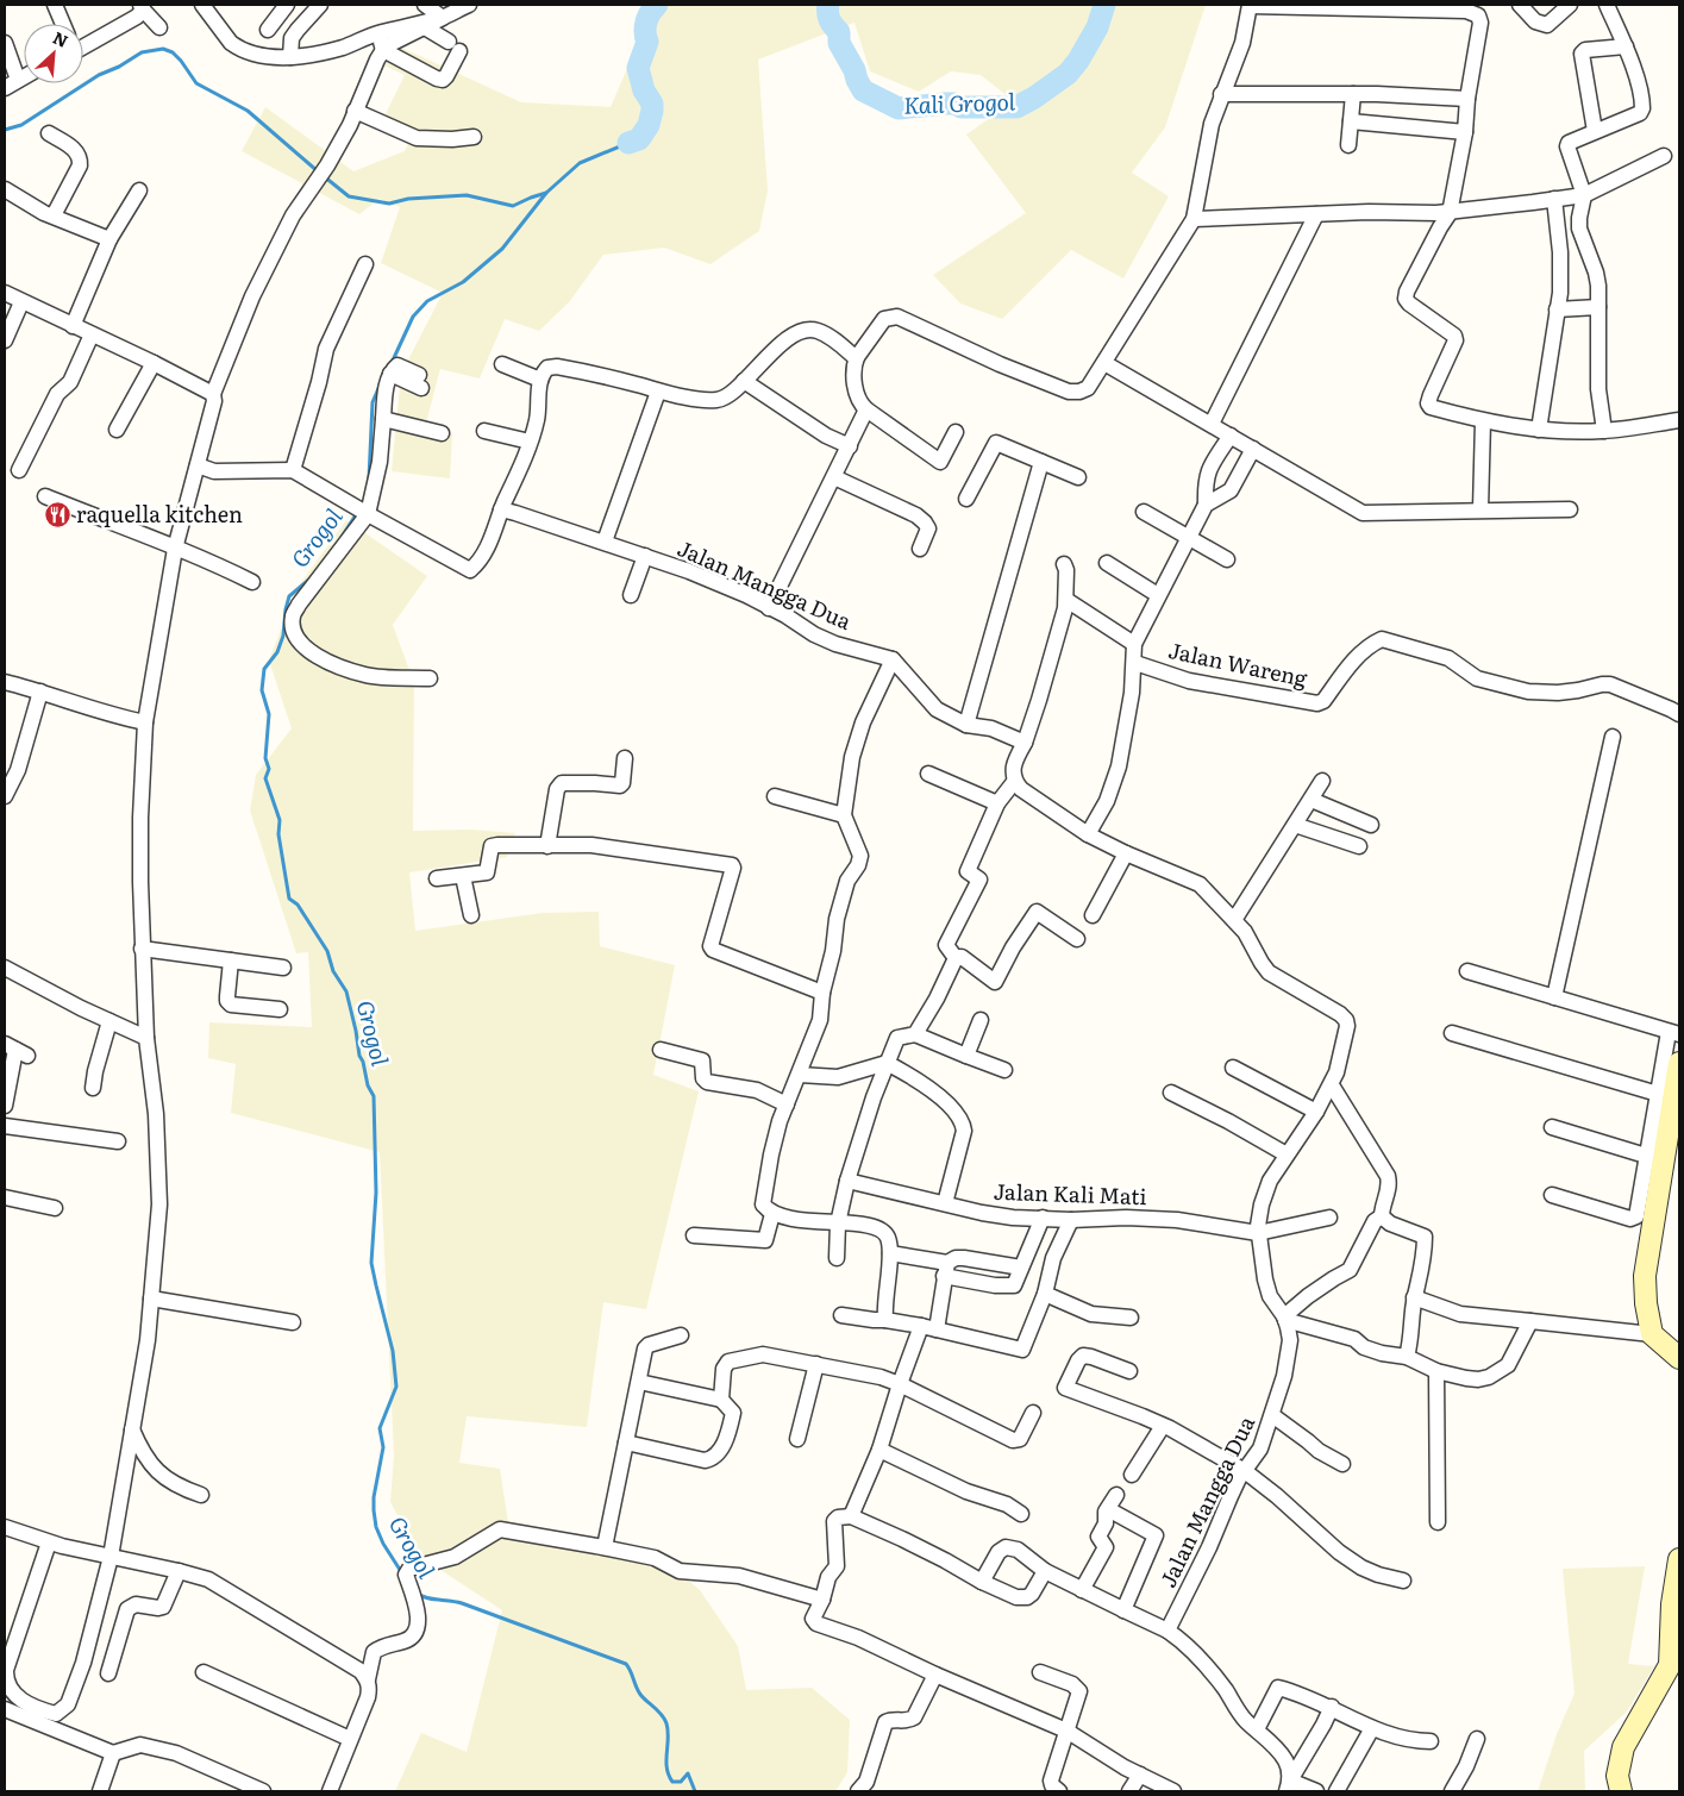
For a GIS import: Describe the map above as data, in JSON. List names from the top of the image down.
{
  "streets": {
    "street": ["Jalan Mangga Dua", "Jalan Wareng", "Jalan Kali Mati"]
  },
  "crossings": [
    ["Jalan Mangga Dua", "Jalan Kali Mati"]
  ],
  "water": ["Kali Grogol", "Grogol"],
  "places": {
    "restaurant": ["raquella kitchen"]
  },
  "north": "top right"
}
